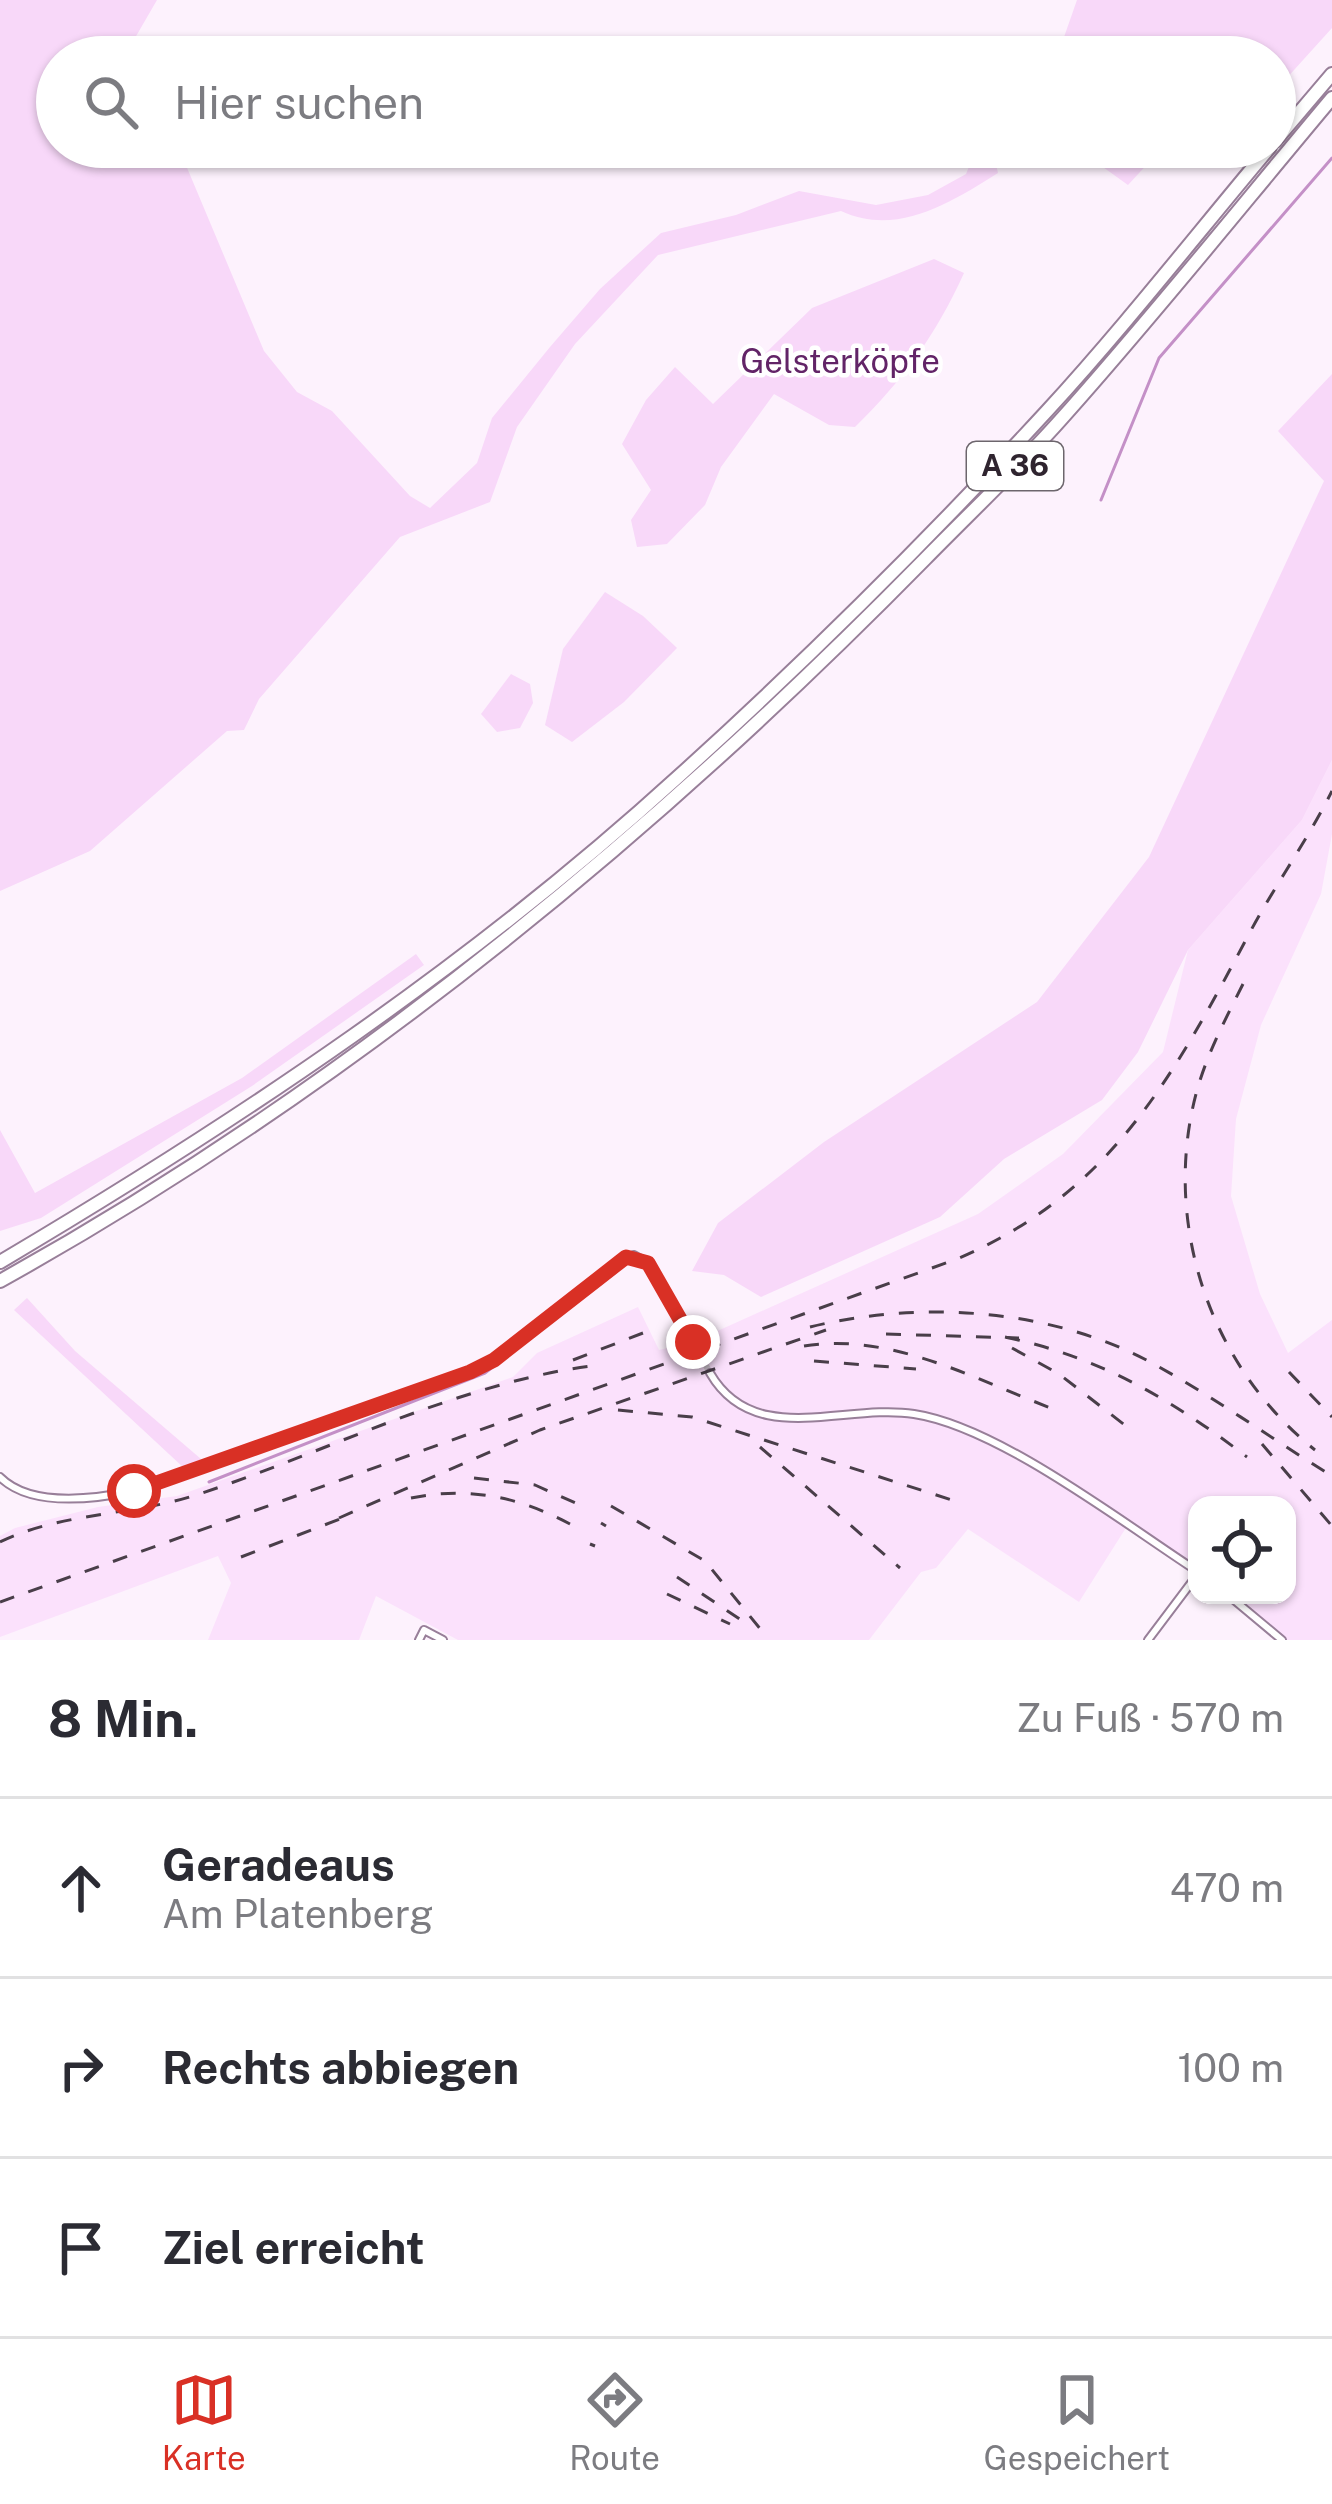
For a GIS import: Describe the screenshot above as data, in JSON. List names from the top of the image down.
{
  "streets": {
    "highway": ["A 36"]
  },
  "parks": ["Gelsterköpfe"],
  "page": {
    "search": "Hier suchen",
    "heading": ["8 Min.", "Zu Fuß · 570 m"],
    "list": [
      ["Geradeaus", "Am Platenberg", "470 m"],
      ["Rechts abbiegen", "100 m"],
      "Ziel erreicht"
    ],
    "nav": ["Karte", "Route", "Gespeichert"]
  }
}
